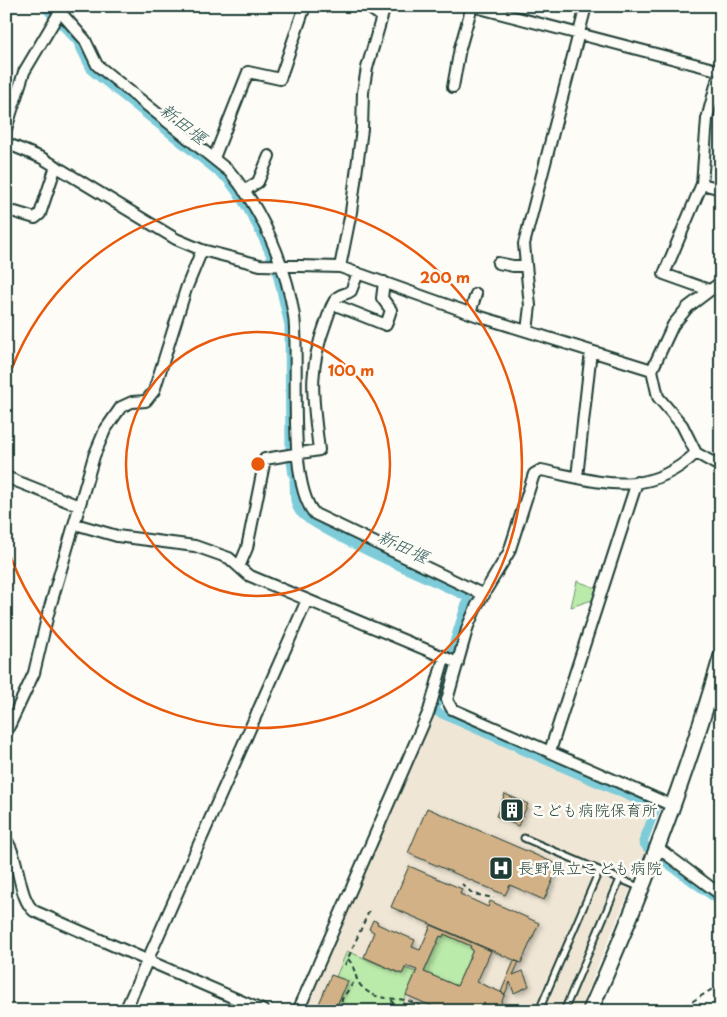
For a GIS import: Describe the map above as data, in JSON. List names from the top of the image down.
{
  "water": ["新田堰"],
  "places": {
    "building": ["こども病院保育所"],
    "hospital": ["長野県立こども病院"]
  },
  "rings": ["200 m", "100 m"]
}
